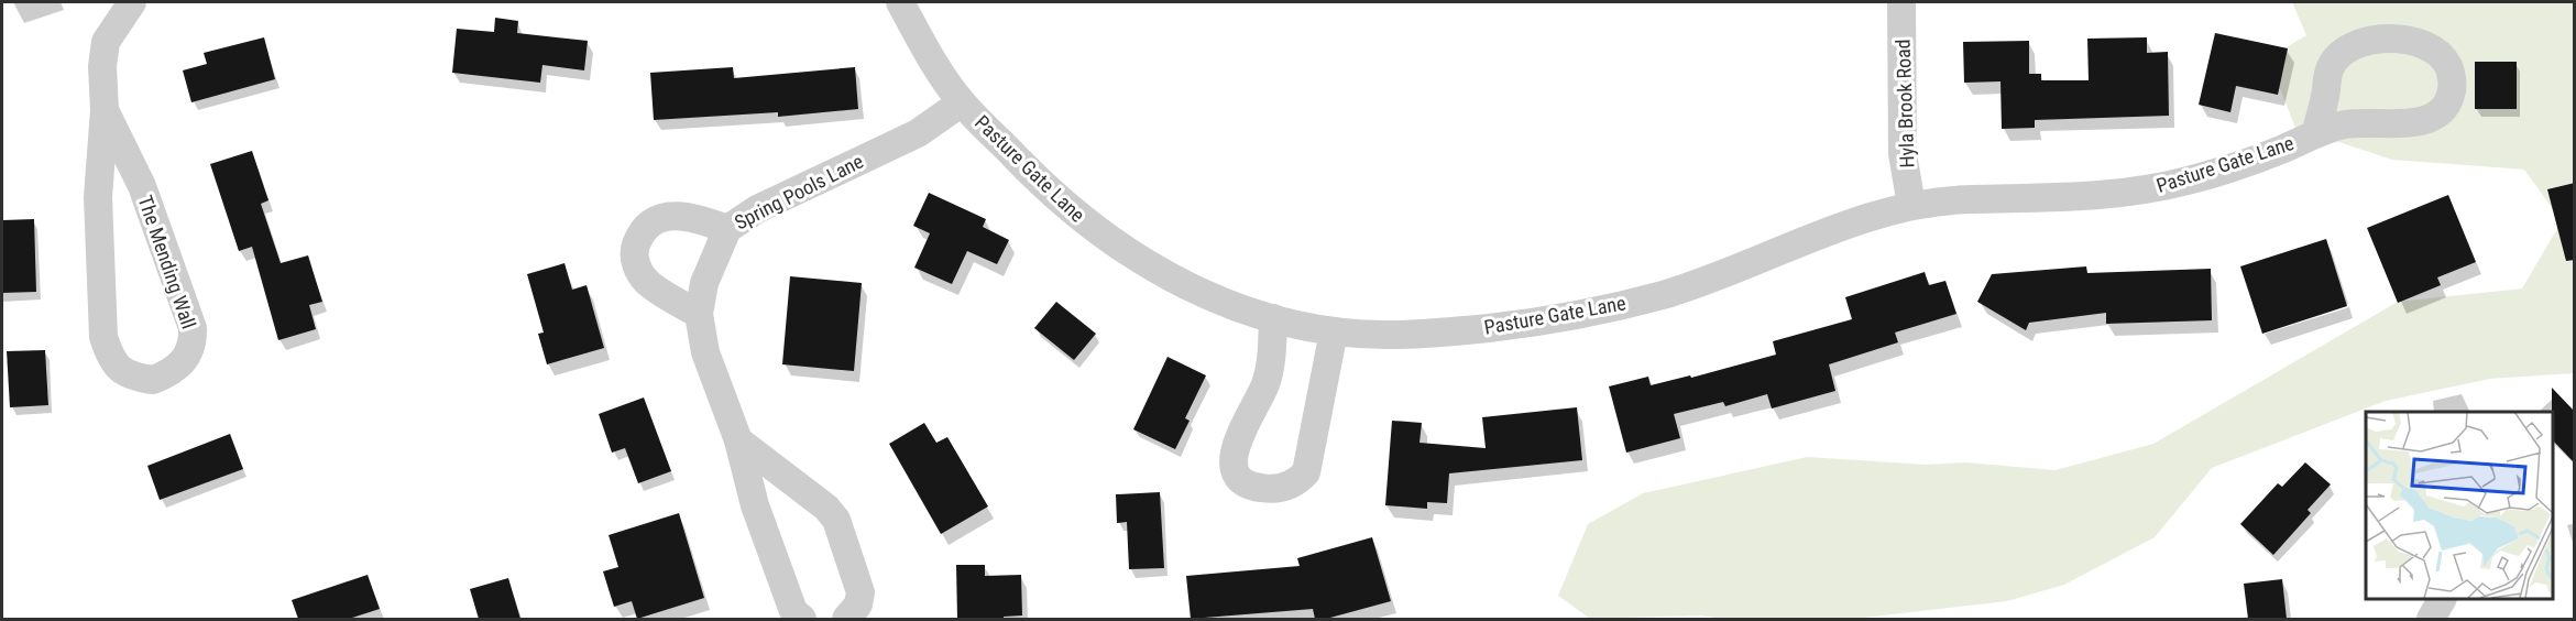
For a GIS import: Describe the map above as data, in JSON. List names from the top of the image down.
{
  "streets": {
    "street": [
      "Hyla Brook Road",
      "Pasture Gate Lane",
      "Spring Pools Lane",
      "The Mending Wall"
    ]
  },
  "crossings": [
    ["Hyla Brook Road", "Pasture Gate Lane"],
    ["Pasture Gate Lane", "Spring Pools Lane"]
  ]
}
